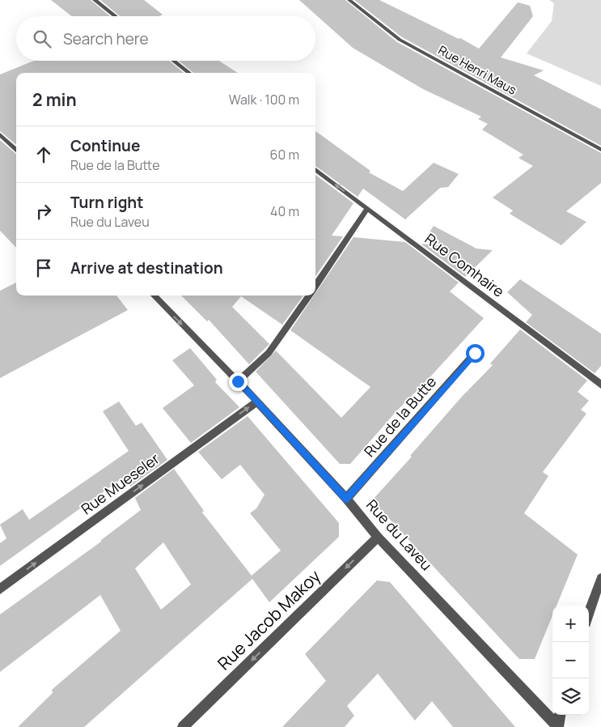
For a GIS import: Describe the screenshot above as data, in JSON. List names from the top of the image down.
{
  "streets": {
    "street": [
      "Rue Henri Maus",
      "Rue Comhaire",
      "Rue de la Butte",
      "Rue Mueseler",
      "Rue du Laveu",
      "Rue Jacob Makoy"
    ]
  },
  "crossings": [
    ["Rue de la Butte", "Rue du Laveu"],
    ["Rue Mueseler", "Rue du Laveu"],
    ["Rue du Laveu", "Rue Jacob Makoy"]
  ],
  "one_way": ["Rue Mueseler", "Rue Jacob Makoy"],
  "page": {
    "search": "Search here",
    "heading": ["2 min", "Walk · 100 m"],
    "list": [
      ["Continue", "Rue de la Butte", "60 m"],
      ["Turn right", "Rue du Laveu", "40 m"],
      "Arrive at destination"
    ],
    "map_buttons": ["+", "−"]
  }
}
